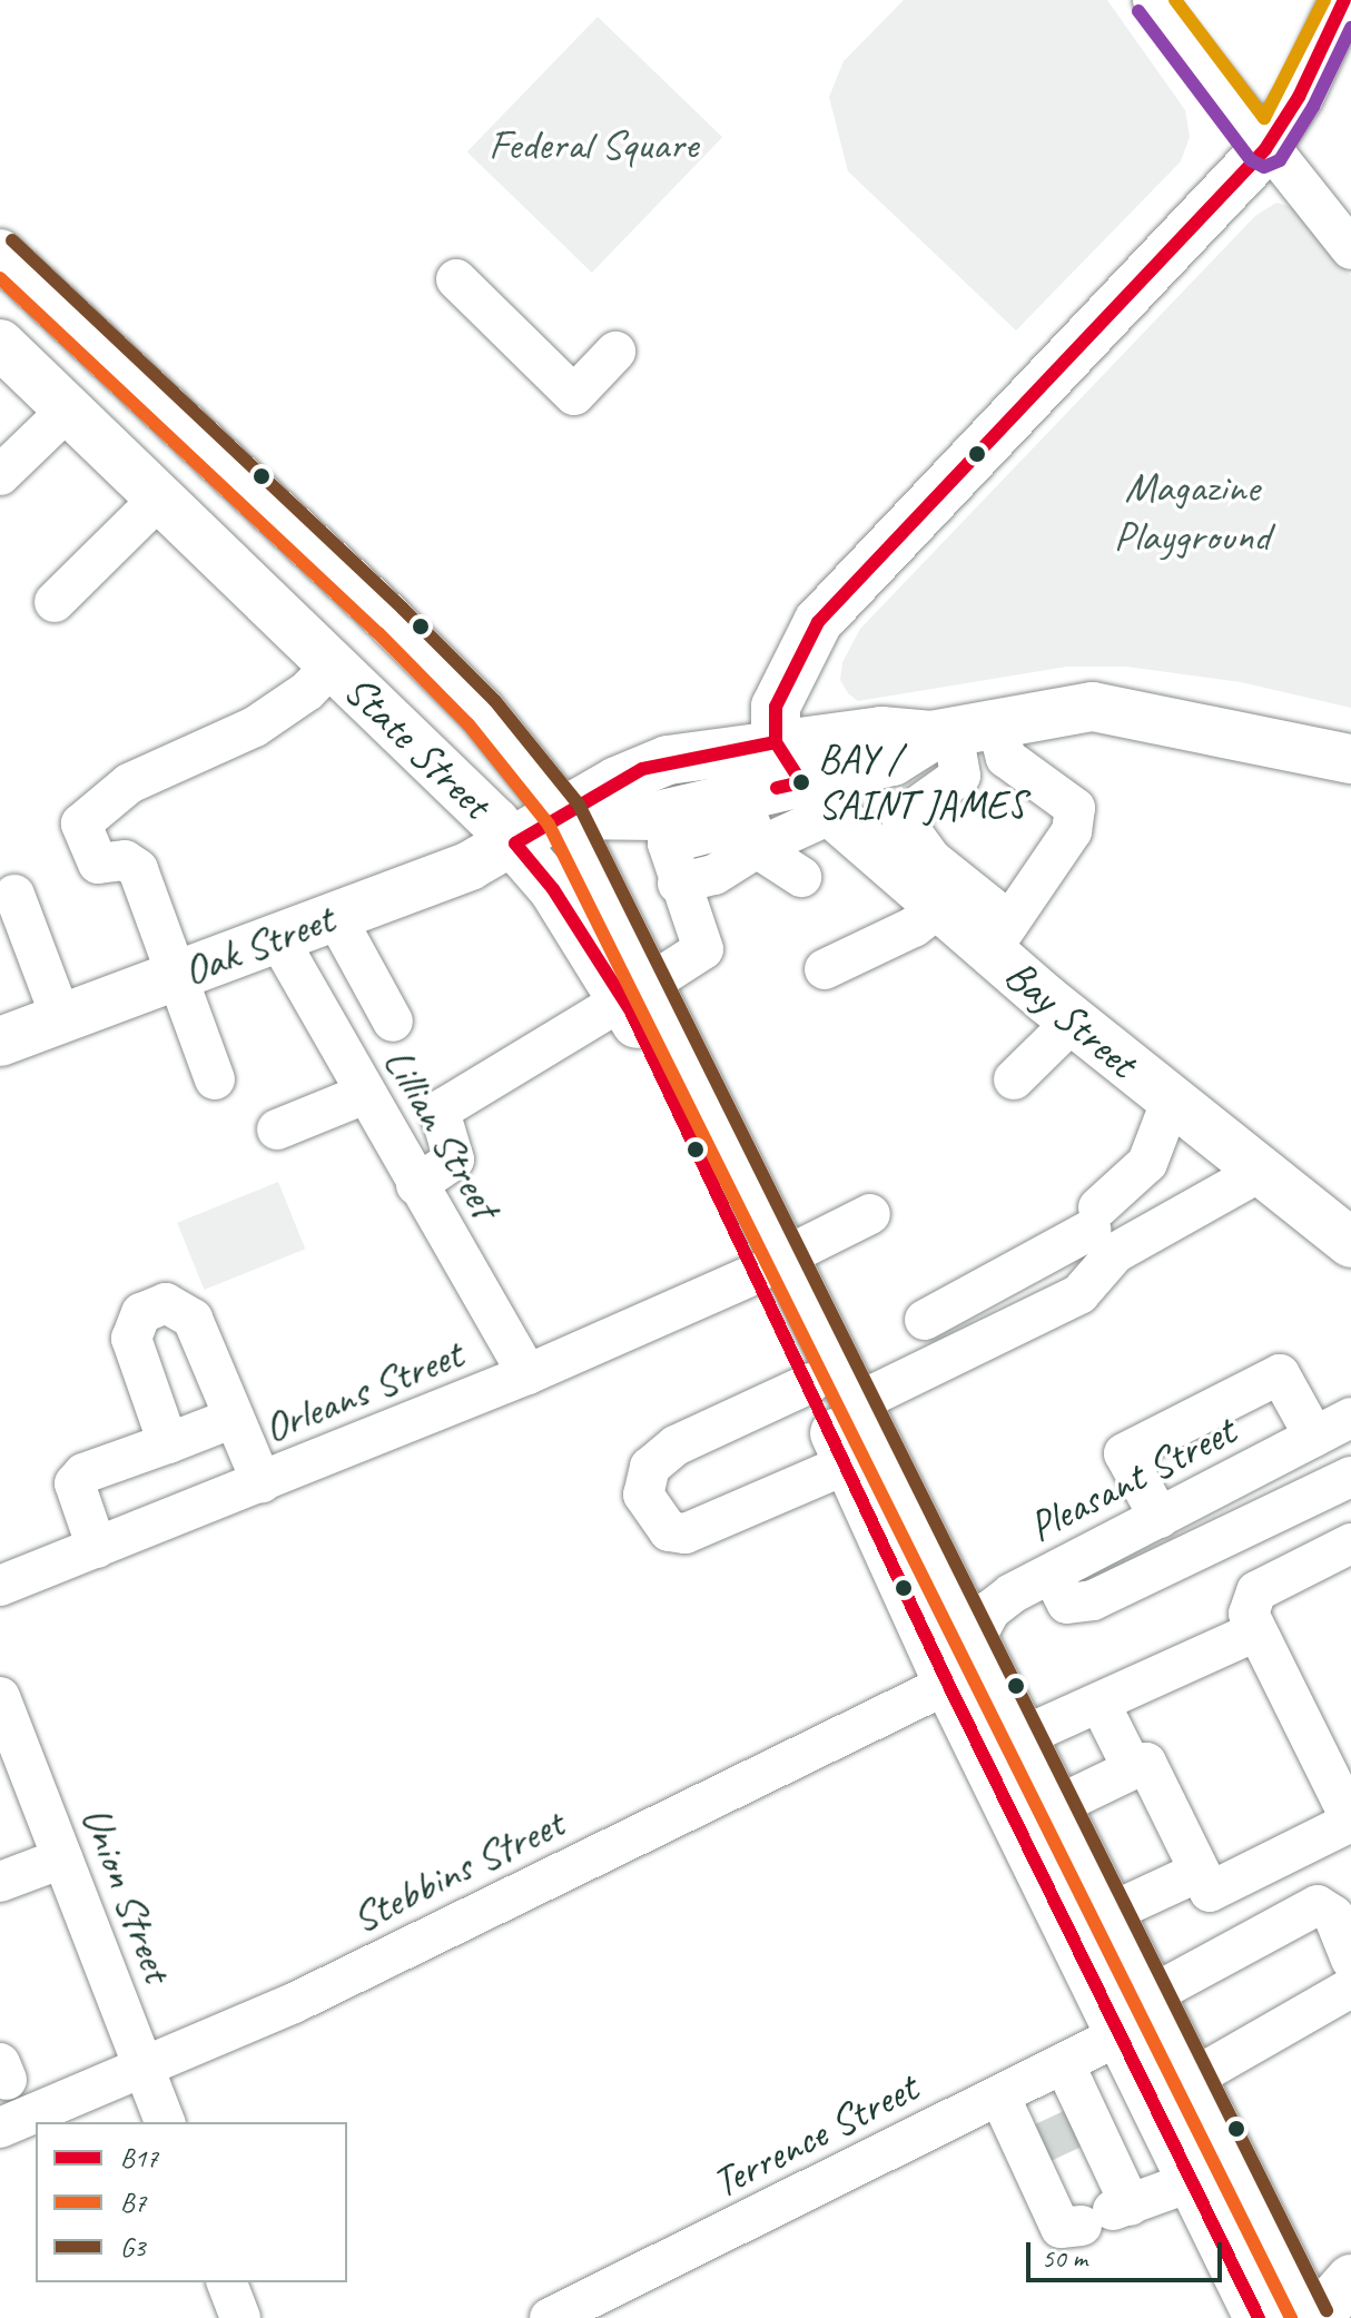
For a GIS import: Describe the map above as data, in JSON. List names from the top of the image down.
{
  "streets": {
    "main road": ["State Street", "Oak Street", "Bay Street"],
    "street": [
      "Lillian Street",
      "Orleans Street",
      "Pleasant Street",
      "Stebbins Street",
      "Union Street",
      "Terrence Street"
    ]
  },
  "crossings": [
    ["State Street", "Oak Street"],
    ["State Street", "Orleans Street"],
    ["State Street", "Pleasant Street"],
    ["State Street", "Stebbins Street"],
    ["State Street", "Terrence Street"],
    ["Oak Street", "Bay Street"],
    ["Oak Street", "Lillian Street"],
    ["Lillian Street", "Orleans Street"],
    ["Pleasant Street", "Stebbins Street"],
    ["Stebbins Street", "Union Street"]
  ],
  "parks": ["Federal Square", "Magazine Playground"],
  "places": ["BAY / SAINT JAMES"],
  "lines": ["transit line B17", "transit line G3", "transit line B7"],
  "legend": ["B17", "B7", "G3"],
  "scale_bar": "50 m"
}
